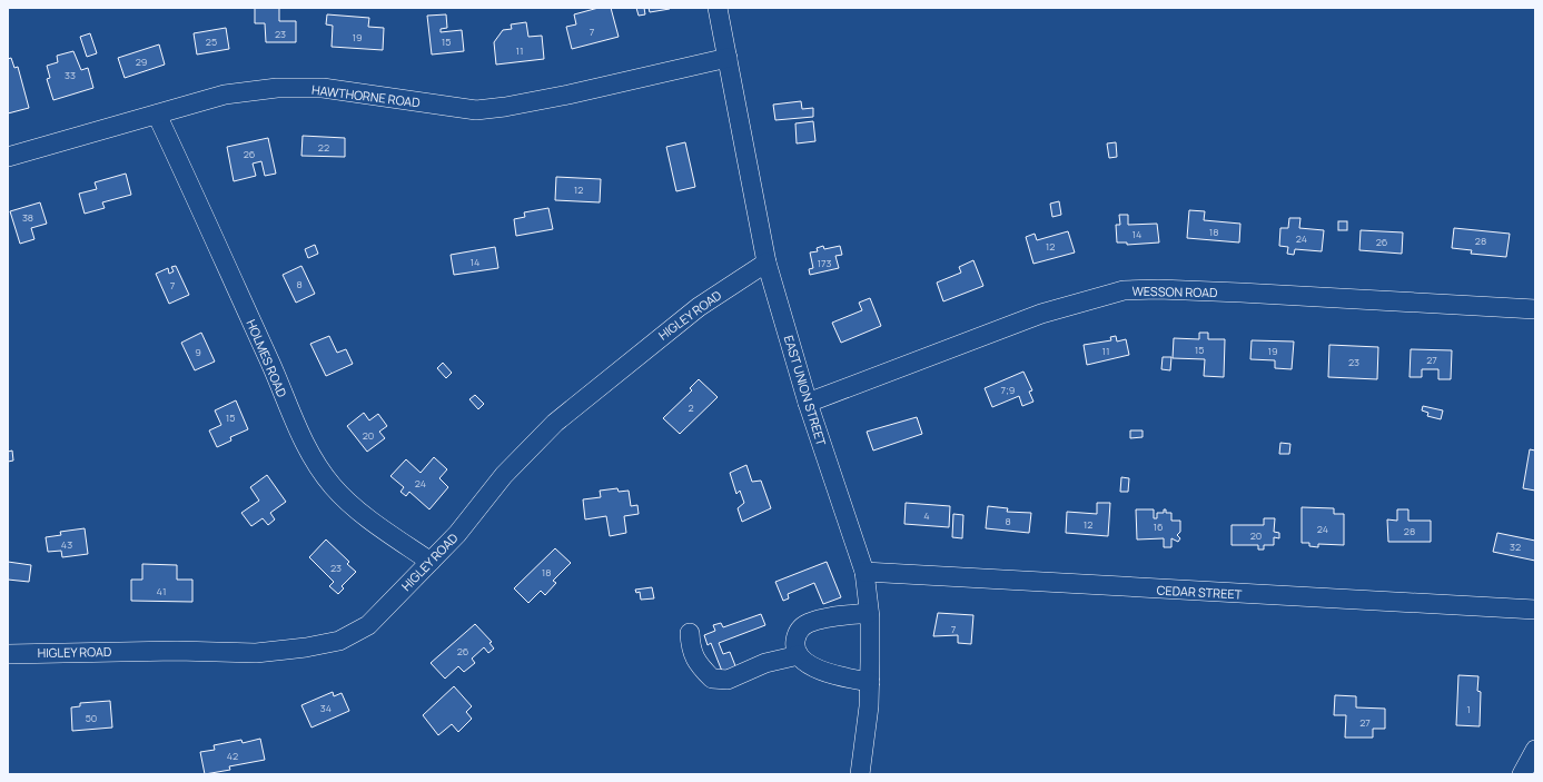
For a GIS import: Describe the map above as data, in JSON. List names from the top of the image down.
{
  "streets": {
    "street": [
      "HAWTHORNE ROAD",
      "WESSON ROAD",
      "HIGLEY ROAD",
      "HOLMES ROAD",
      "EAST UNION STREET",
      "CEDAR STREET"
    ]
  },
  "crossings": [
    ["HAWTHORNE ROAD", "HOLMES ROAD"],
    ["HAWTHORNE ROAD", "EAST UNION STREET"],
    ["WESSON ROAD", "EAST UNION STREET"],
    ["HIGLEY ROAD", "HOLMES ROAD"],
    ["HIGLEY ROAD", "EAST UNION STREET"],
    ["EAST UNION STREET", "CEDAR STREET"]
  ],
  "house_numbers": [
    "7",
    "23",
    "19",
    "25",
    "15",
    "11",
    "29",
    "33",
    "22",
    "26",
    "12",
    "38",
    "18",
    "14",
    "24",
    "28",
    "26",
    "12",
    "14",
    "173",
    "8",
    "7",
    "15",
    "11",
    "19",
    "9",
    "27",
    "23",
    "7;9",
    "2",
    "15",
    "20",
    "24",
    "4",
    "8",
    "12",
    "16",
    "24",
    "28",
    "20",
    "43",
    "32",
    "23",
    "18",
    "41",
    "7",
    "26",
    "34",
    "1",
    "50",
    "27",
    "42"
  ]
}
